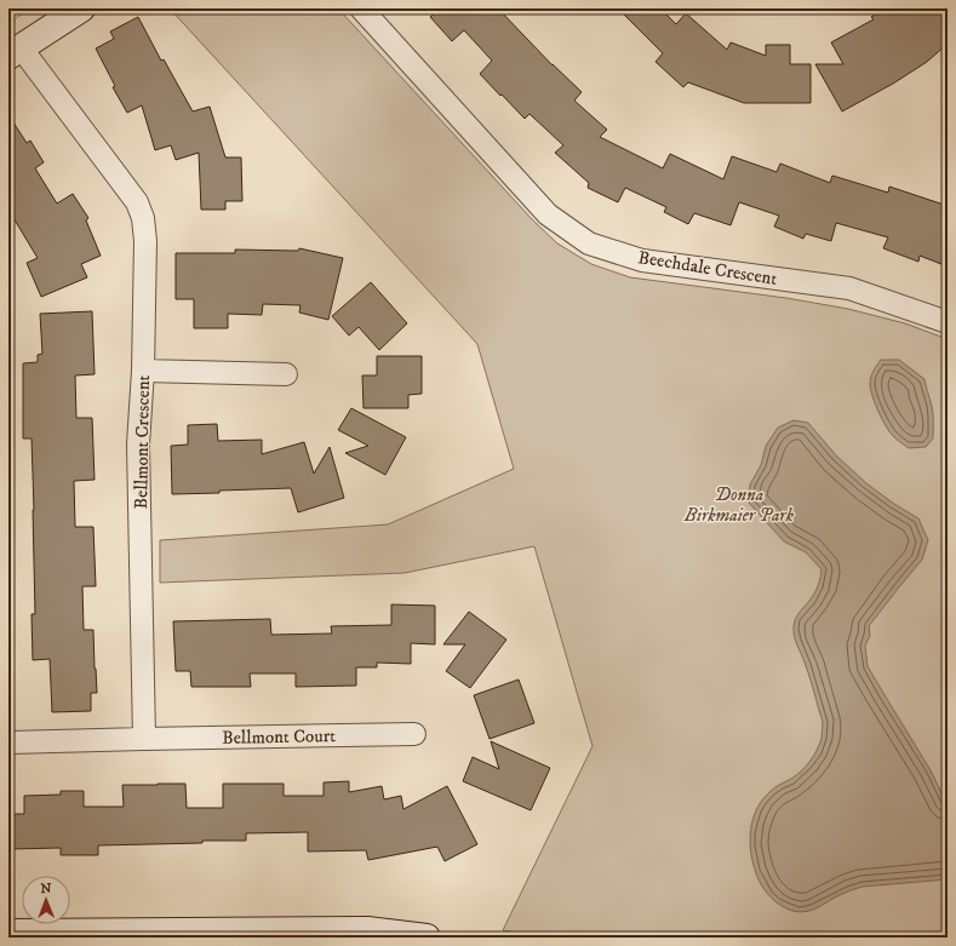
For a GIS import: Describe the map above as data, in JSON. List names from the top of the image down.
{
  "streets": {
    "street": ["Beechdale Crescent", "Bellmont Crescent", "Bellmont Court"]
  },
  "crossings": [
    ["Bellmont Crescent", "Bellmont Court"]
  ],
  "parks": ["Donna Birkmaier Park"],
  "north": "top"
}
